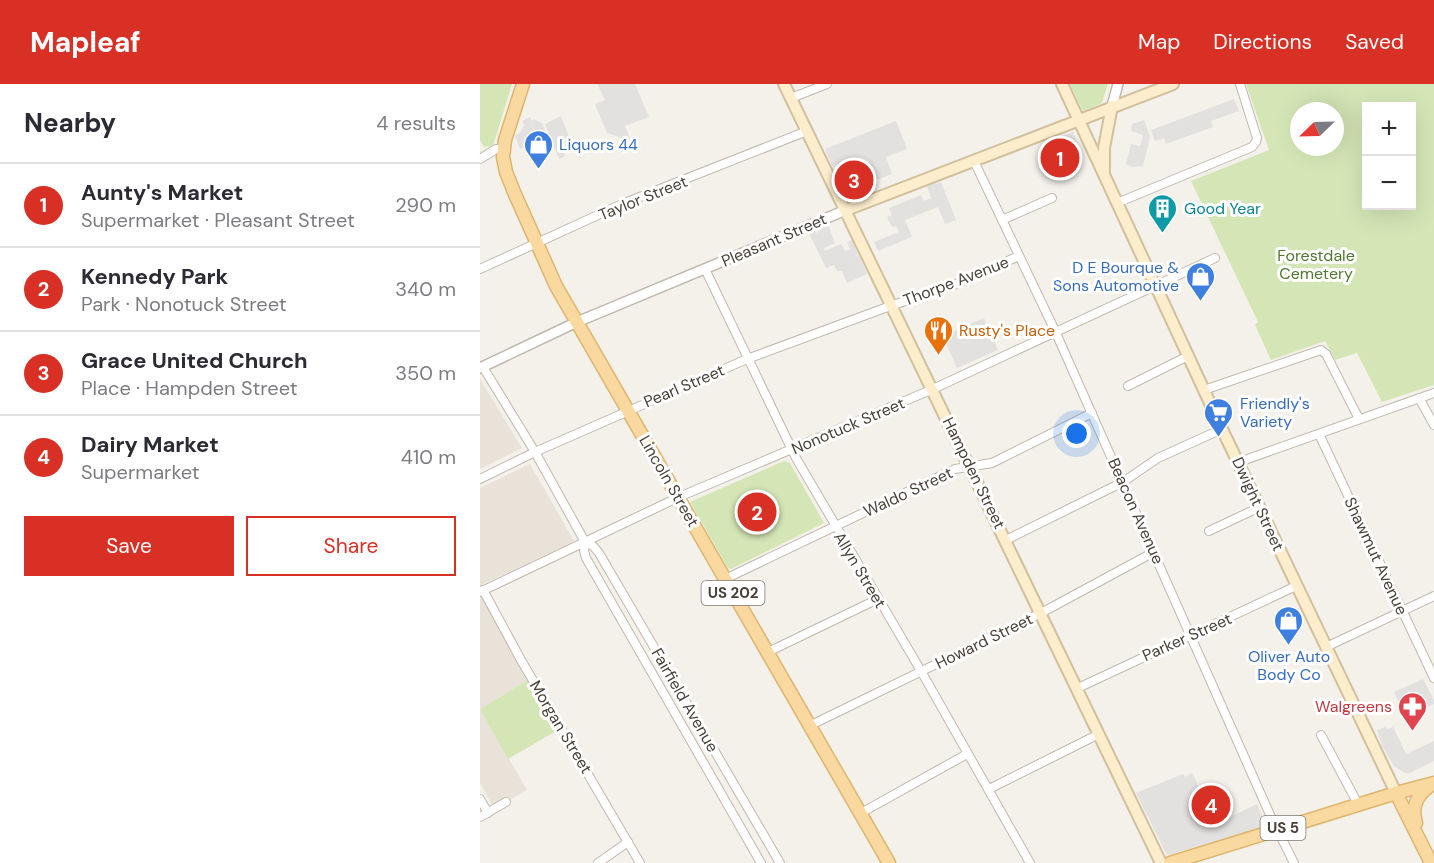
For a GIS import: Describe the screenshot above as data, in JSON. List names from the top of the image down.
{
  "streets": {
    "main road": [
      "Pleasant Street",
      "Hampden Street",
      "Lincoln Street",
      "Dwight Street",
      "US 202",
      "US 5"
    ],
    "street": [
      "Taylor Street",
      "Thorpe Avenue",
      "Pearl Street",
      "Nonotuck Street",
      "Waldo Street",
      "Beacon Avenue",
      "Shawmut Avenue",
      "Allyn Street",
      "Parker Street",
      "Howard Street",
      "Fairfield Avenue",
      "Morgan Street"
    ]
  },
  "crossings": [
    ["Taylor Street", "Hampden Street"],
    ["Taylor Street", "Lincoln Street"],
    ["Pleasant Street", "Hampden Street"],
    ["Pleasant Street", "Lincoln Street"],
    ["Pleasant Street", "Dwight Street"],
    ["Pleasant Street", "Beacon Avenue"],
    ["Pleasant Street", "Allyn Street"],
    ["Pleasant Street", "Fairfield Avenue"],
    ["Thorpe Avenue", "Pearl Street"],
    ["Thorpe Avenue", "Hampden Street"],
    ["Thorpe Avenue", "Beacon Avenue"],
    ["Pearl Street", "Hampden Street"],
    ["Pearl Street", "Lincoln Street"],
    ["Pearl Street", "Allyn Street"],
    ["Pearl Street", "Fairfield Avenue"],
    ["Nonotuck Street", "Hampden Street"],
    ["Nonotuck Street", "Lincoln Street"],
    ["Nonotuck Street", "Dwight Street"],
    ["Nonotuck Street", "Beacon Avenue"],
    ["Nonotuck Street", "Allyn Street"],
    ["Nonotuck Street", "Fairfield Avenue"],
    ["Nonotuck Street", "Morgan Street"],
    ["Hampden Street", "Waldo Street"],
    ["Hampden Street", "Parker Street"],
    ["Hampden Street", "Howard Street"],
    ["Lincoln Street", "Waldo Street"],
    ["Lincoln Street", "Howard Street"],
    ["Waldo Street", "Beacon Avenue"],
    ["Waldo Street", "Allyn Street"],
    ["Dwight Street", "Parker Street"],
    ["Dwight Street", "US 5"],
    ["Beacon Avenue", "Parker Street"],
    ["Beacon Avenue", "Howard Street"],
    ["Beacon Avenue", "US 5"],
    ["Allyn Street", "Howard Street"]
  ],
  "parks": ["Forestdale Cemetery"],
  "places": {
    "shop": ["Liquors 44", "D E Bourque & Sons Automotive", "Oliver Auto Body Co"],
    "building": ["Good Year"],
    "restaurant": ["Rusty's Place"],
    "supermarket": ["Friendly's Variety"],
    "pharmacy": ["Walgreens"]
  },
  "north": "bottom left",
  "page": {
    "header": "Mapleaf",
    "nav": ["Map", "Directions", "Saved"],
    "heading": ["Nearby", "4 results"],
    "map_buttons": ["+", "−"],
    "pins": [
      "1",
      "3",
      "2",
      "4"
    ],
    "list": [
      {
        "mark": "1",
        "name": "Aunty's Market",
        "note": "Supermarket · Pleasant Street",
        "value": "290 m"
      },
      {
        "mark": "2",
        "name": "Kennedy Park",
        "note": "Park · Nonotuck Street",
        "value": "340 m"
      },
      {
        "mark": "3",
        "name": "Grace United Church",
        "note": "Place · Hampden Street",
        "value": "350 m"
      },
      {
        "mark": "4",
        "name": "Dairy Market",
        "note": "Supermarket",
        "value": "410 m"
      }
    ],
    "buttons": ["Save", "Share"]
  }
}
